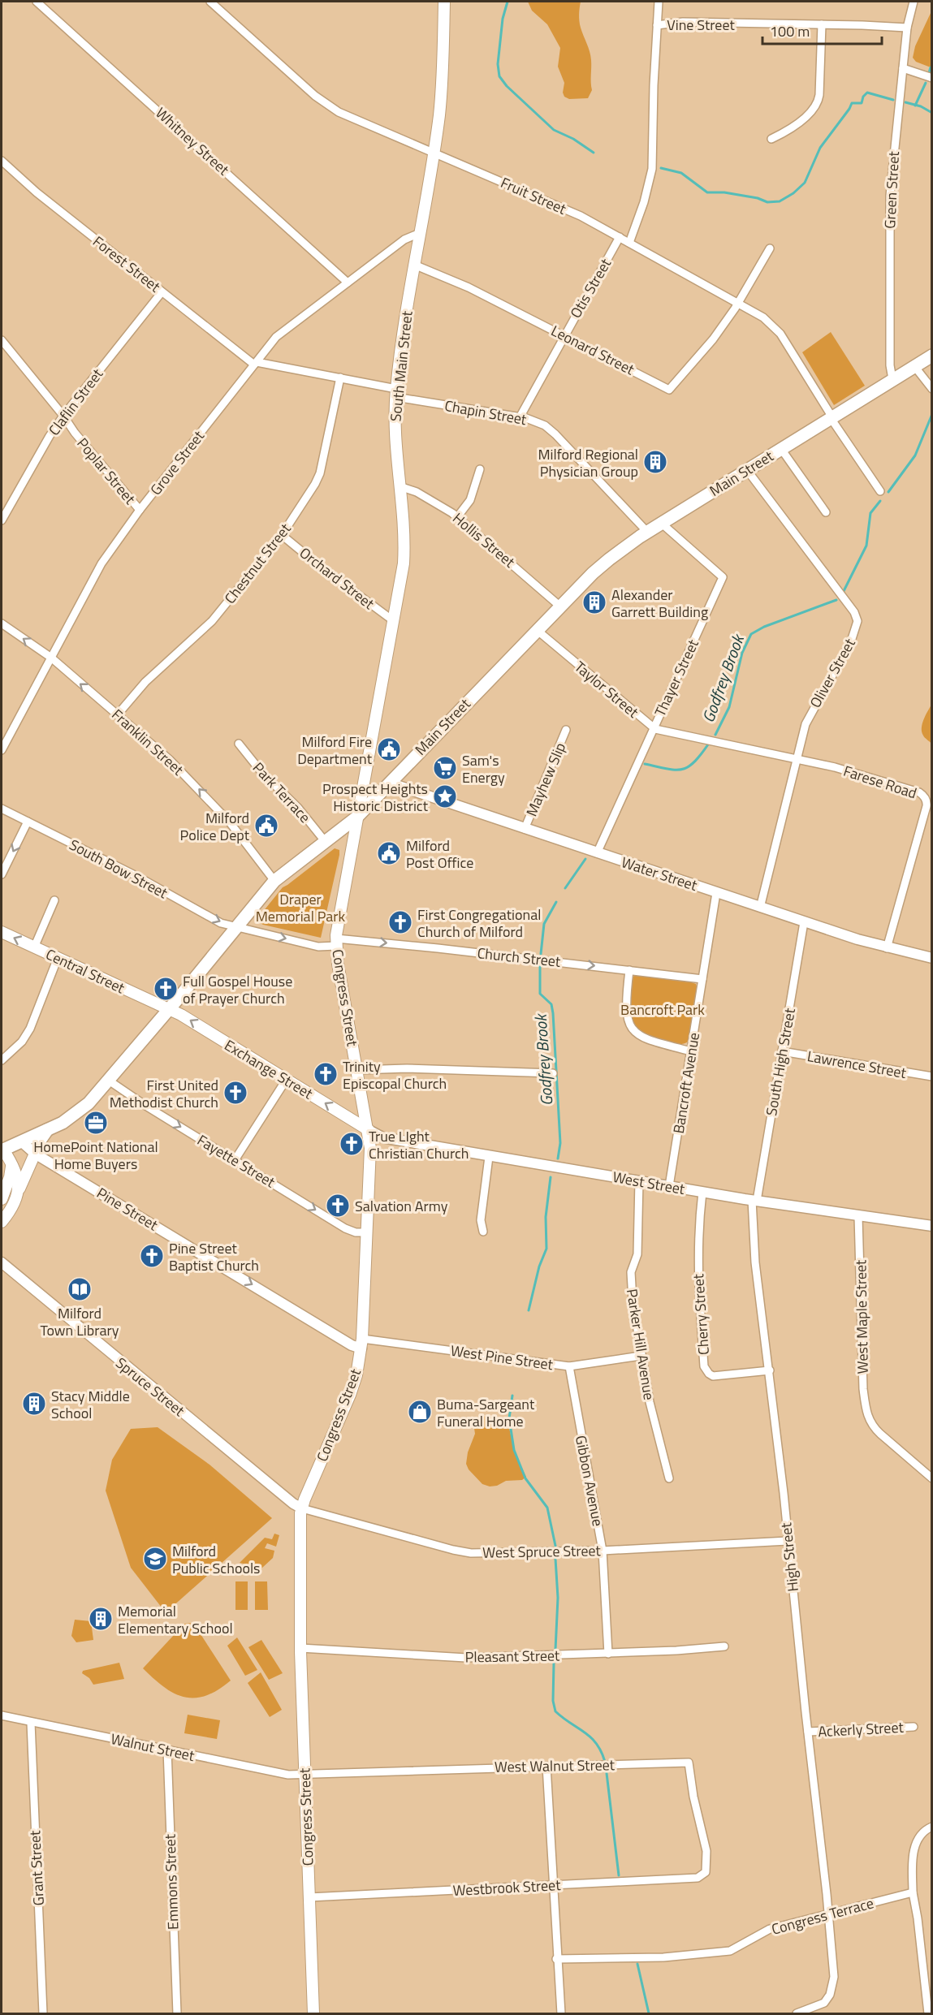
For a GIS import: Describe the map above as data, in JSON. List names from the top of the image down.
{
  "streets": {
    "main road": [
      "South Main Street",
      "Main Street",
      "Central Street",
      "Congress Street",
      "Exchange Street"
    ],
    "street": [
      "Vine Street",
      "Whitney Street",
      "Green Street",
      "Fruit Street",
      "Forest Street",
      "Otis Street",
      "Leonard Street",
      "Claflin Street",
      "Chapin Street",
      "Grove Street",
      "Poplar Street",
      "Hollis Street",
      "Chestnut Street",
      "Orchard Street",
      "Oliver Street",
      "Thayer Street",
      "Taylor Street",
      "Franklin Street",
      "Mayhew Slip",
      "Farese Road",
      "Park Terrace",
      "South Bow Street",
      "Water Street",
      "Church Street",
      "South High Street",
      "Lawrence Street",
      "Bancroft Avenue",
      "Fayette Street",
      "West Street",
      "Pine Street",
      "Cherry Street",
      "West Maple Street",
      "Parker Hill Avenue",
      "West Pine Street",
      "Spruce Street",
      "Gibbon Avenue",
      "West Spruce Street",
      "High Street",
      "Pleasant Street",
      "Ackerly Street",
      "Walnut Street",
      "West Walnut Street",
      "Grant Street",
      "Emmons Street",
      "Westbrook Street",
      "Congress Terrace"
    ]
  },
  "crossings": [
    ["Vine Street", "Green Street"],
    ["Vine Street", "Fruit Street"],
    ["Whitney Street", "Grove Street"],
    ["Green Street", "Main Street"],
    ["Fruit Street", "Otis Street"],
    ["Fruit Street", "Leonard Street"],
    ["Fruit Street", "South Main Street"],
    ["Fruit Street", "Main Street"],
    ["Forest Street", "South Main Street"],
    ["Forest Street", "Claflin Street"],
    ["Forest Street", "Chapin Street"],
    ["Forest Street", "Grove Street"],
    ["Forest Street", "Chestnut Street"],
    ["Otis Street", "Leonard Street"],
    ["Otis Street", "Chapin Street"],
    ["Leonard Street", "South Main Street"],
    ["South Main Street", "Chapin Street"],
    ["South Main Street", "Grove Street"],
    ["South Main Street", "Main Street"],
    ["South Main Street", "Hollis Street"],
    ["South Main Street", "Orchard Street"],
    ["South Main Street", "Congress Street"],
    ["Claflin Street", "Poplar Street"],
    ["Chapin Street", "Main Street"],
    ["Grove Street", "Poplar Street"],
    ["Grove Street", "Franklin Street"],
    ["Main Street", "Hollis Street"],
    ["Main Street", "Oliver Street"],
    ["Main Street", "Thayer Street"],
    ["Main Street", "Taylor Street"],
    ["Main Street", "Franklin Street"],
    ["Main Street", "Park Terrace"],
    ["Main Street", "South Bow Street"],
    ["Main Street", "Water Street"],
    ["Main Street", "Central Street"],
    ["Main Street", "Congress Street"],
    ["Main Street", "Exchange Street"],
    ["Main Street", "Fayette Street"],
    ["Main Street", "Pine Street"],
    ["Chestnut Street", "Orchard Street"],
    ["Chestnut Street", "Franklin Street"],
    ["Oliver Street", "Taylor Street"],
    ["Oliver Street", "Farese Road"],
    ["Oliver Street", "Water Street"],
    ["Thayer Street", "Taylor Street"],
    ["Thayer Street", "Water Street"],
    ["Taylor Street", "Farese Road"],
    ["Mayhew Slip", "Water Street"],
    ["Farese Road", "Water Street"],
    ["South Bow Street", "Church Street"],
    ["South Bow Street", "Congress Street"],
    ["Water Street", "South High Street"],
    ["Water Street", "Bancroft Avenue"],
    ["Church Street", "Congress Street"],
    ["Church Street", "Bancroft Avenue"],
    ["Central Street", "Exchange Street"],
    ["Congress Street", "Exchange Street"],
    ["Congress Street", "Fayette Street"],
    ["Congress Street", "West Street"],
    ["Congress Street", "Pine Street"],
    ["Congress Street", "West Pine Street"],
    ["Congress Street", "Spruce Street"],
    ["Congress Street", "West Spruce Street"],
    ["Congress Street", "Pleasant Street"],
    ["Congress Street", "Walnut Street"],
    ["Congress Street", "West Walnut Street"],
    ["Congress Street", "Westbrook Street"],
    ["South High Street", "Lawrence Street"],
    ["South High Street", "West Street"],
    ["South High Street", "High Street"],
    ["Exchange Street", "West Street"],
    ["Bancroft Avenue", "West Street"],
    ["West Street", "Cherry Street"],
    ["West Street", "West Maple Street"],
    ["West Street", "Parker Hill Avenue"],
    ["West Street", "High Street"],
    ["Pine Street", "West Pine Street"],
    ["Cherry Street", "High Street"],
    ["Parker Hill Avenue", "West Pine Street"],
    ["West Pine Street", "Gibbon Avenue"],
    ["Spruce Street", "West Spruce Street"],
    ["Gibbon Avenue", "West Spruce Street"],
    ["Gibbon Avenue", "Pleasant Street"],
    ["West Spruce Street", "High Street"],
    ["High Street", "Ackerly Street"],
    ["High Street", "Congress Terrace"],
    ["Walnut Street", "West Walnut Street"],
    ["Walnut Street", "Grant Street"],
    ["Walnut Street", "Emmons Street"],
    ["West Walnut Street", "Westbrook Street"]
  ],
  "one_way": [
    "Franklin Street",
    "South Bow Street",
    "Church Street",
    "Exchange Street",
    "Fayette Street",
    "Pine Street"
  ],
  "water": ["Godfrey Brook"],
  "parks": ["Draper Memorial Park", "Bancroft Park"],
  "places": {
    "building": [
      "Milford Regional Physician Group",
      "Alexander Garrett Building",
      "Stacy Middle School",
      "Memorial Elementary School"
    ],
    "public building": ["Milford Fire Department", "Milford Police Dept", "Milford Post Office"],
    "supermarket": ["Sam's Energy"],
    "place": ["Prospect Heights Historic District"],
    "church": [
      "First Congregational Church of Milford",
      "Full Gospel House of Prayer Church",
      "Trinity Episcopal Church",
      "First United Methodist Church",
      "True LIght Christian Church",
      "Salvation Army",
      "Pine Street Baptist Church"
    ],
    "office": ["HomePoint National Home Buyers"],
    "library": ["Milford Town Library"],
    "shop": ["Buma-Sargeant Funeral Home"],
    "school or university": ["Milford Public Schools"]
  },
  "scale_bar": "100 m"
}
